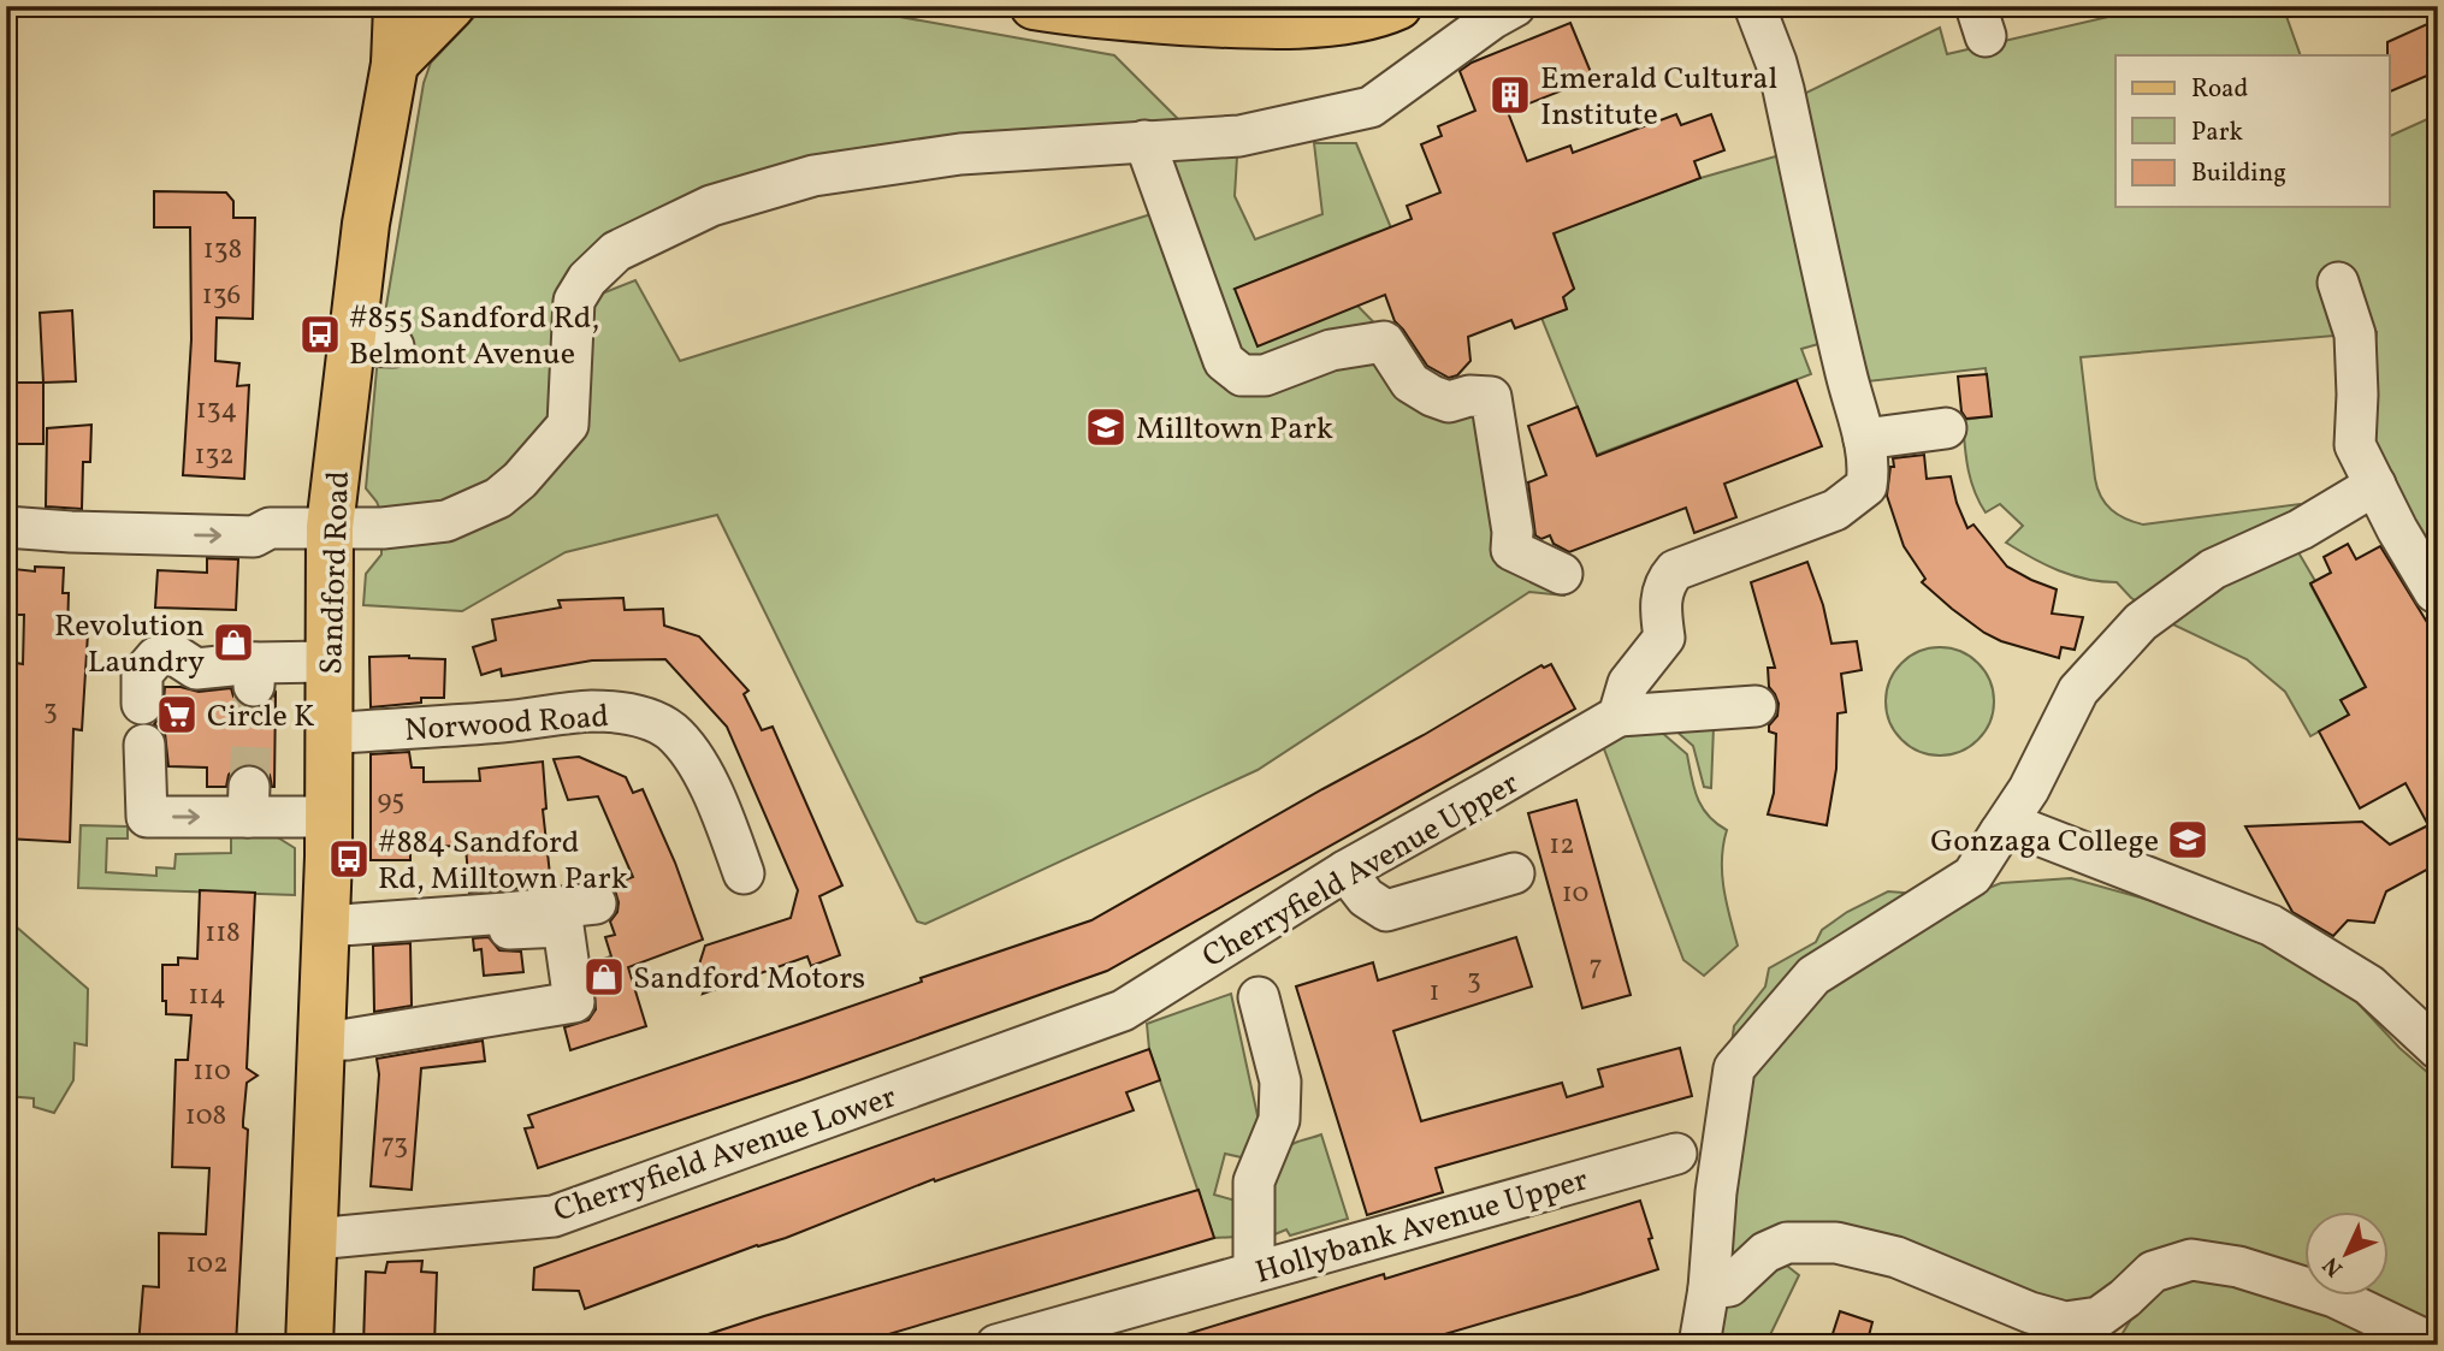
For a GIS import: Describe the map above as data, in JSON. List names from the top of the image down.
{
  "streets": {
    "main road": ["Sandford Road"],
    "street": [
      "Norwood Road",
      "Cherryfield Avenue Upper",
      "Cherryfield Avenue Lower",
      "Hollybank Avenue Upper"
    ]
  },
  "crossings": [
    ["Sandford Road", "Norwood Road"],
    ["Sandford Road", "Cherryfield Avenue Lower"],
    ["Cherryfield Avenue Upper", "Cherryfield Avenue Lower"]
  ],
  "places": {
    "building": ["Emerald Cultural Institute"],
    "bus stop": ["#855 Sandford Rd, Belmont Avenue", "#884 Sandford Rd, Milltown Park"],
    "school or university": ["Milltown Park", "Gonzaga College"],
    "shop": ["Revolution Laundry", "Sandford Motors"],
    "supermarket": ["Circle K"]
  },
  "house_numbers": [
    "138",
    "136",
    "134",
    "132",
    "3",
    "95",
    "12",
    "10",
    "118",
    "7",
    "3",
    "1",
    "114",
    "110",
    "108",
    "73",
    "102"
  ],
  "legend": ["Road", "Park", "Building"],
  "north": "bottom left"
}
